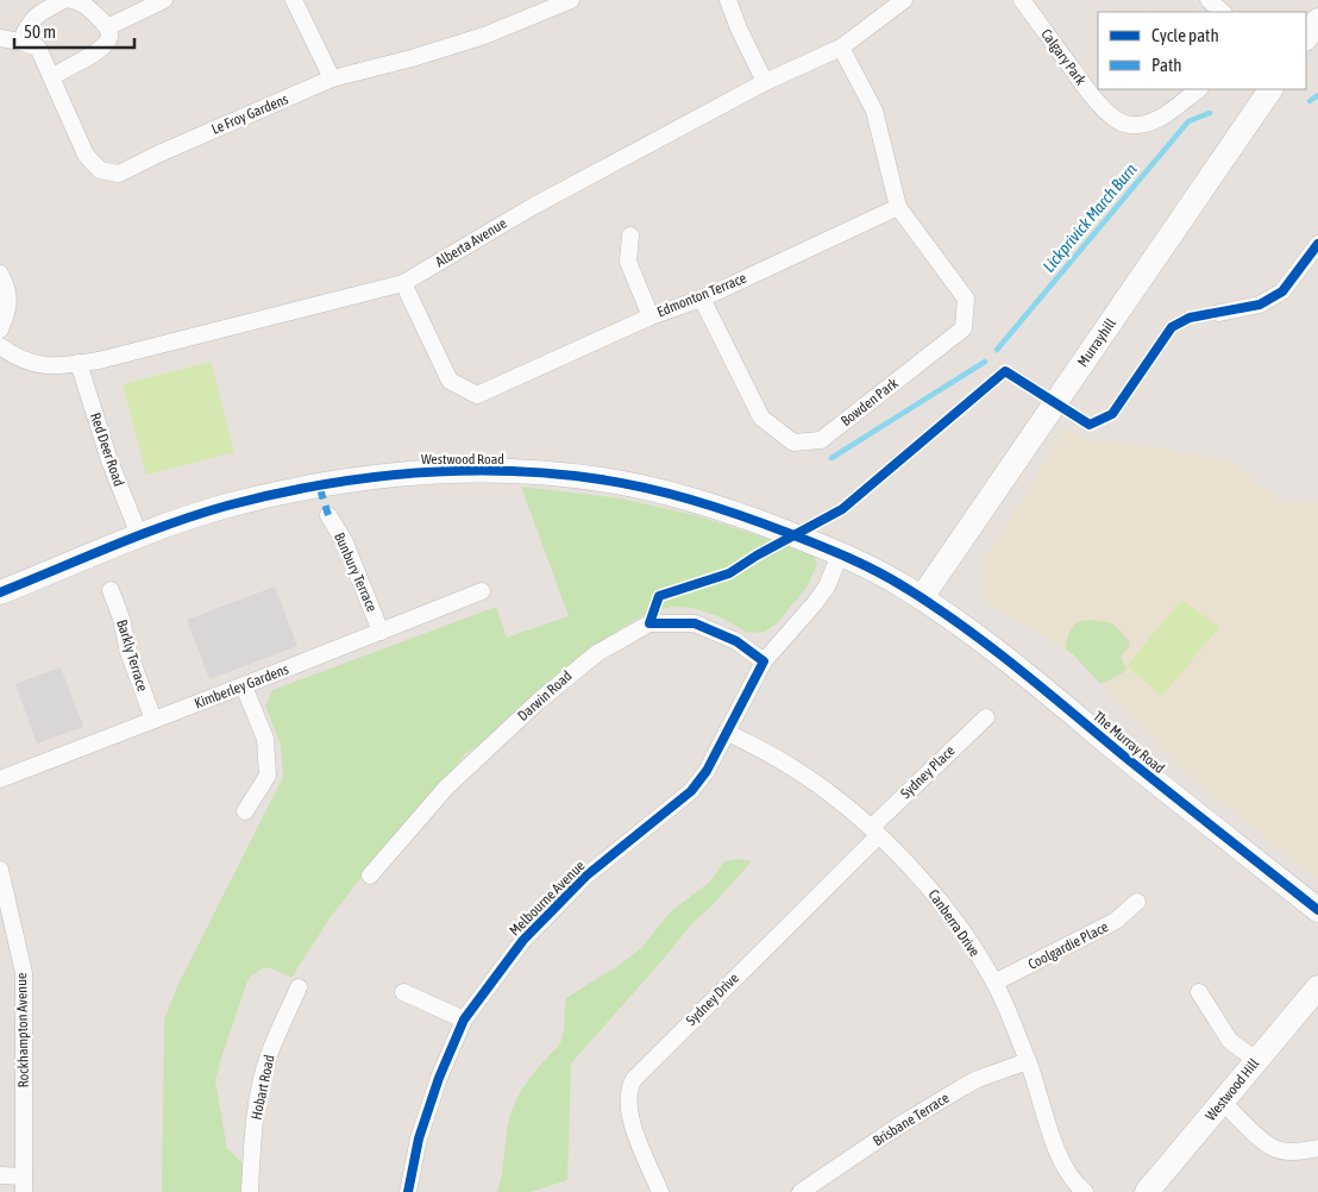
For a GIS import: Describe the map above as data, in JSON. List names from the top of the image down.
{
  "streets": {
    "street": [
      "Calgary Park",
      "Le Froy Gardens",
      "Alberta Avenue",
      "Edmonton Terrace",
      "Murrayhill",
      "Bowden Park",
      "Red Deer Road",
      "Westwood Road",
      "Bunbury Terrace",
      "Barkly Terrace",
      "Kimberley Gardens",
      "Darwin Road",
      "The Murray Road",
      "Sydney Place",
      "Melbourne Avenue",
      "Canberra Drive",
      "Coolgardie Place",
      "Sydney Drive",
      "Rockhampton Avenue",
      "Hobart Road",
      "Westwood Hill",
      "Brisbane Terrace"
    ]
  },
  "crossings": [
    ["Alberta Avenue", "Edmonton Terrace"],
    ["Alberta Avenue", "Red Deer Road"],
    ["Edmonton Terrace", "Bowden Park"],
    ["Murrayhill", "Westwood Road"],
    ["Murrayhill", "The Murray Road"],
    ["Red Deer Road", "Westwood Road"],
    ["Westwood Road", "The Murray Road"],
    ["Westwood Road", "Melbourne Avenue"],
    ["Bunbury Terrace", "Kimberley Gardens"],
    ["Barkly Terrace", "Kimberley Gardens"],
    ["Darwin Road", "Melbourne Avenue"],
    ["Sydney Place", "Canberra Drive"],
    ["Sydney Place", "Sydney Drive"],
    ["Melbourne Avenue", "Canberra Drive"],
    ["Canberra Drive", "Coolgardie Place"],
    ["Canberra Drive", "Sydney Drive"],
    ["Canberra Drive", "Brisbane Terrace"]
  ],
  "water": ["Lickprivick March Burn"],
  "legend": ["Cycle path", "Path"],
  "scale_bar": "50 m"
}
